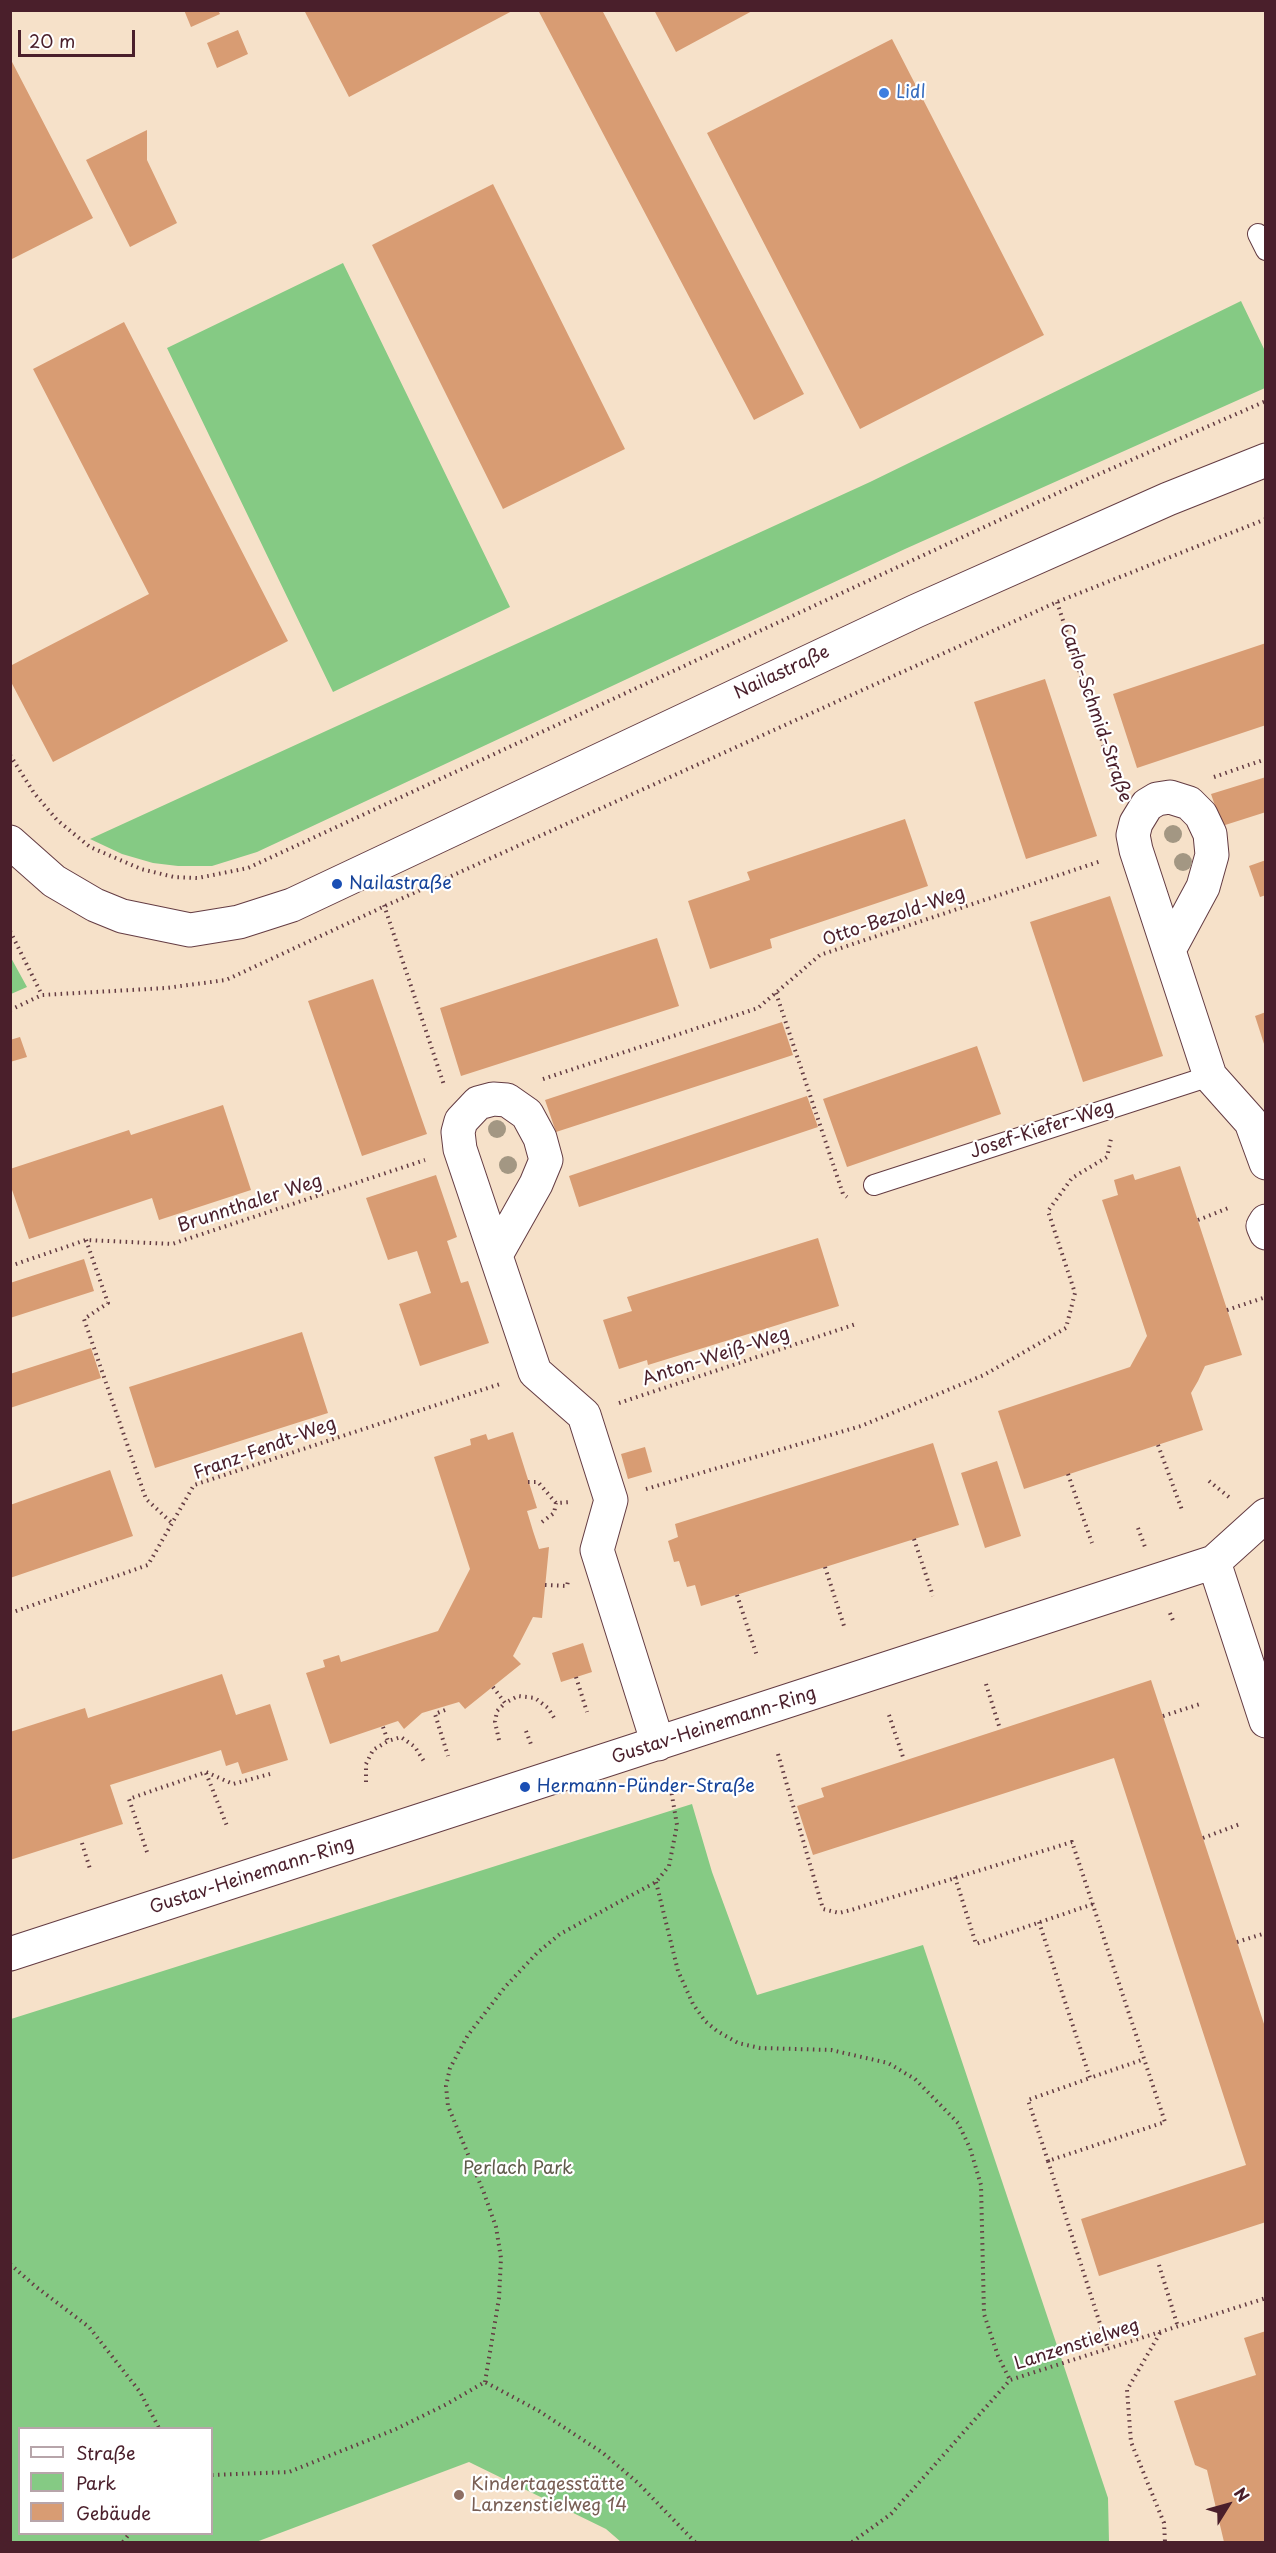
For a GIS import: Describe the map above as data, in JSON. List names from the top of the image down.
{
  "streets": {
    "street": ["Nailastraße", "Carlo-Schmid-Straße", "Gustav-Heinemann-Ring"],
    "lane": ["Josef-Kiefer-Weg"],
    "path": [
      "Otto-Bezold-Weg",
      "Brunnthaler Weg",
      "Anton-Weiß-Weg",
      "Franz-Fendt-Weg",
      "Lanzenstielweg"
    ]
  },
  "crossings": [
    ["Carlo-Schmid-Straße", "Otto-Bezold-Weg"]
  ],
  "parks": ["Perlach Park"],
  "places": [
    "Lidl",
    "Nailastraße",
    "Hermann-Pünder-Straße",
    "Kindertagesstätte Lanzenstielweg 14"
  ],
  "legend": ["Straße", "Park", "Gebäude"],
  "scale_bar": "20 m",
  "north": "top right"
}
